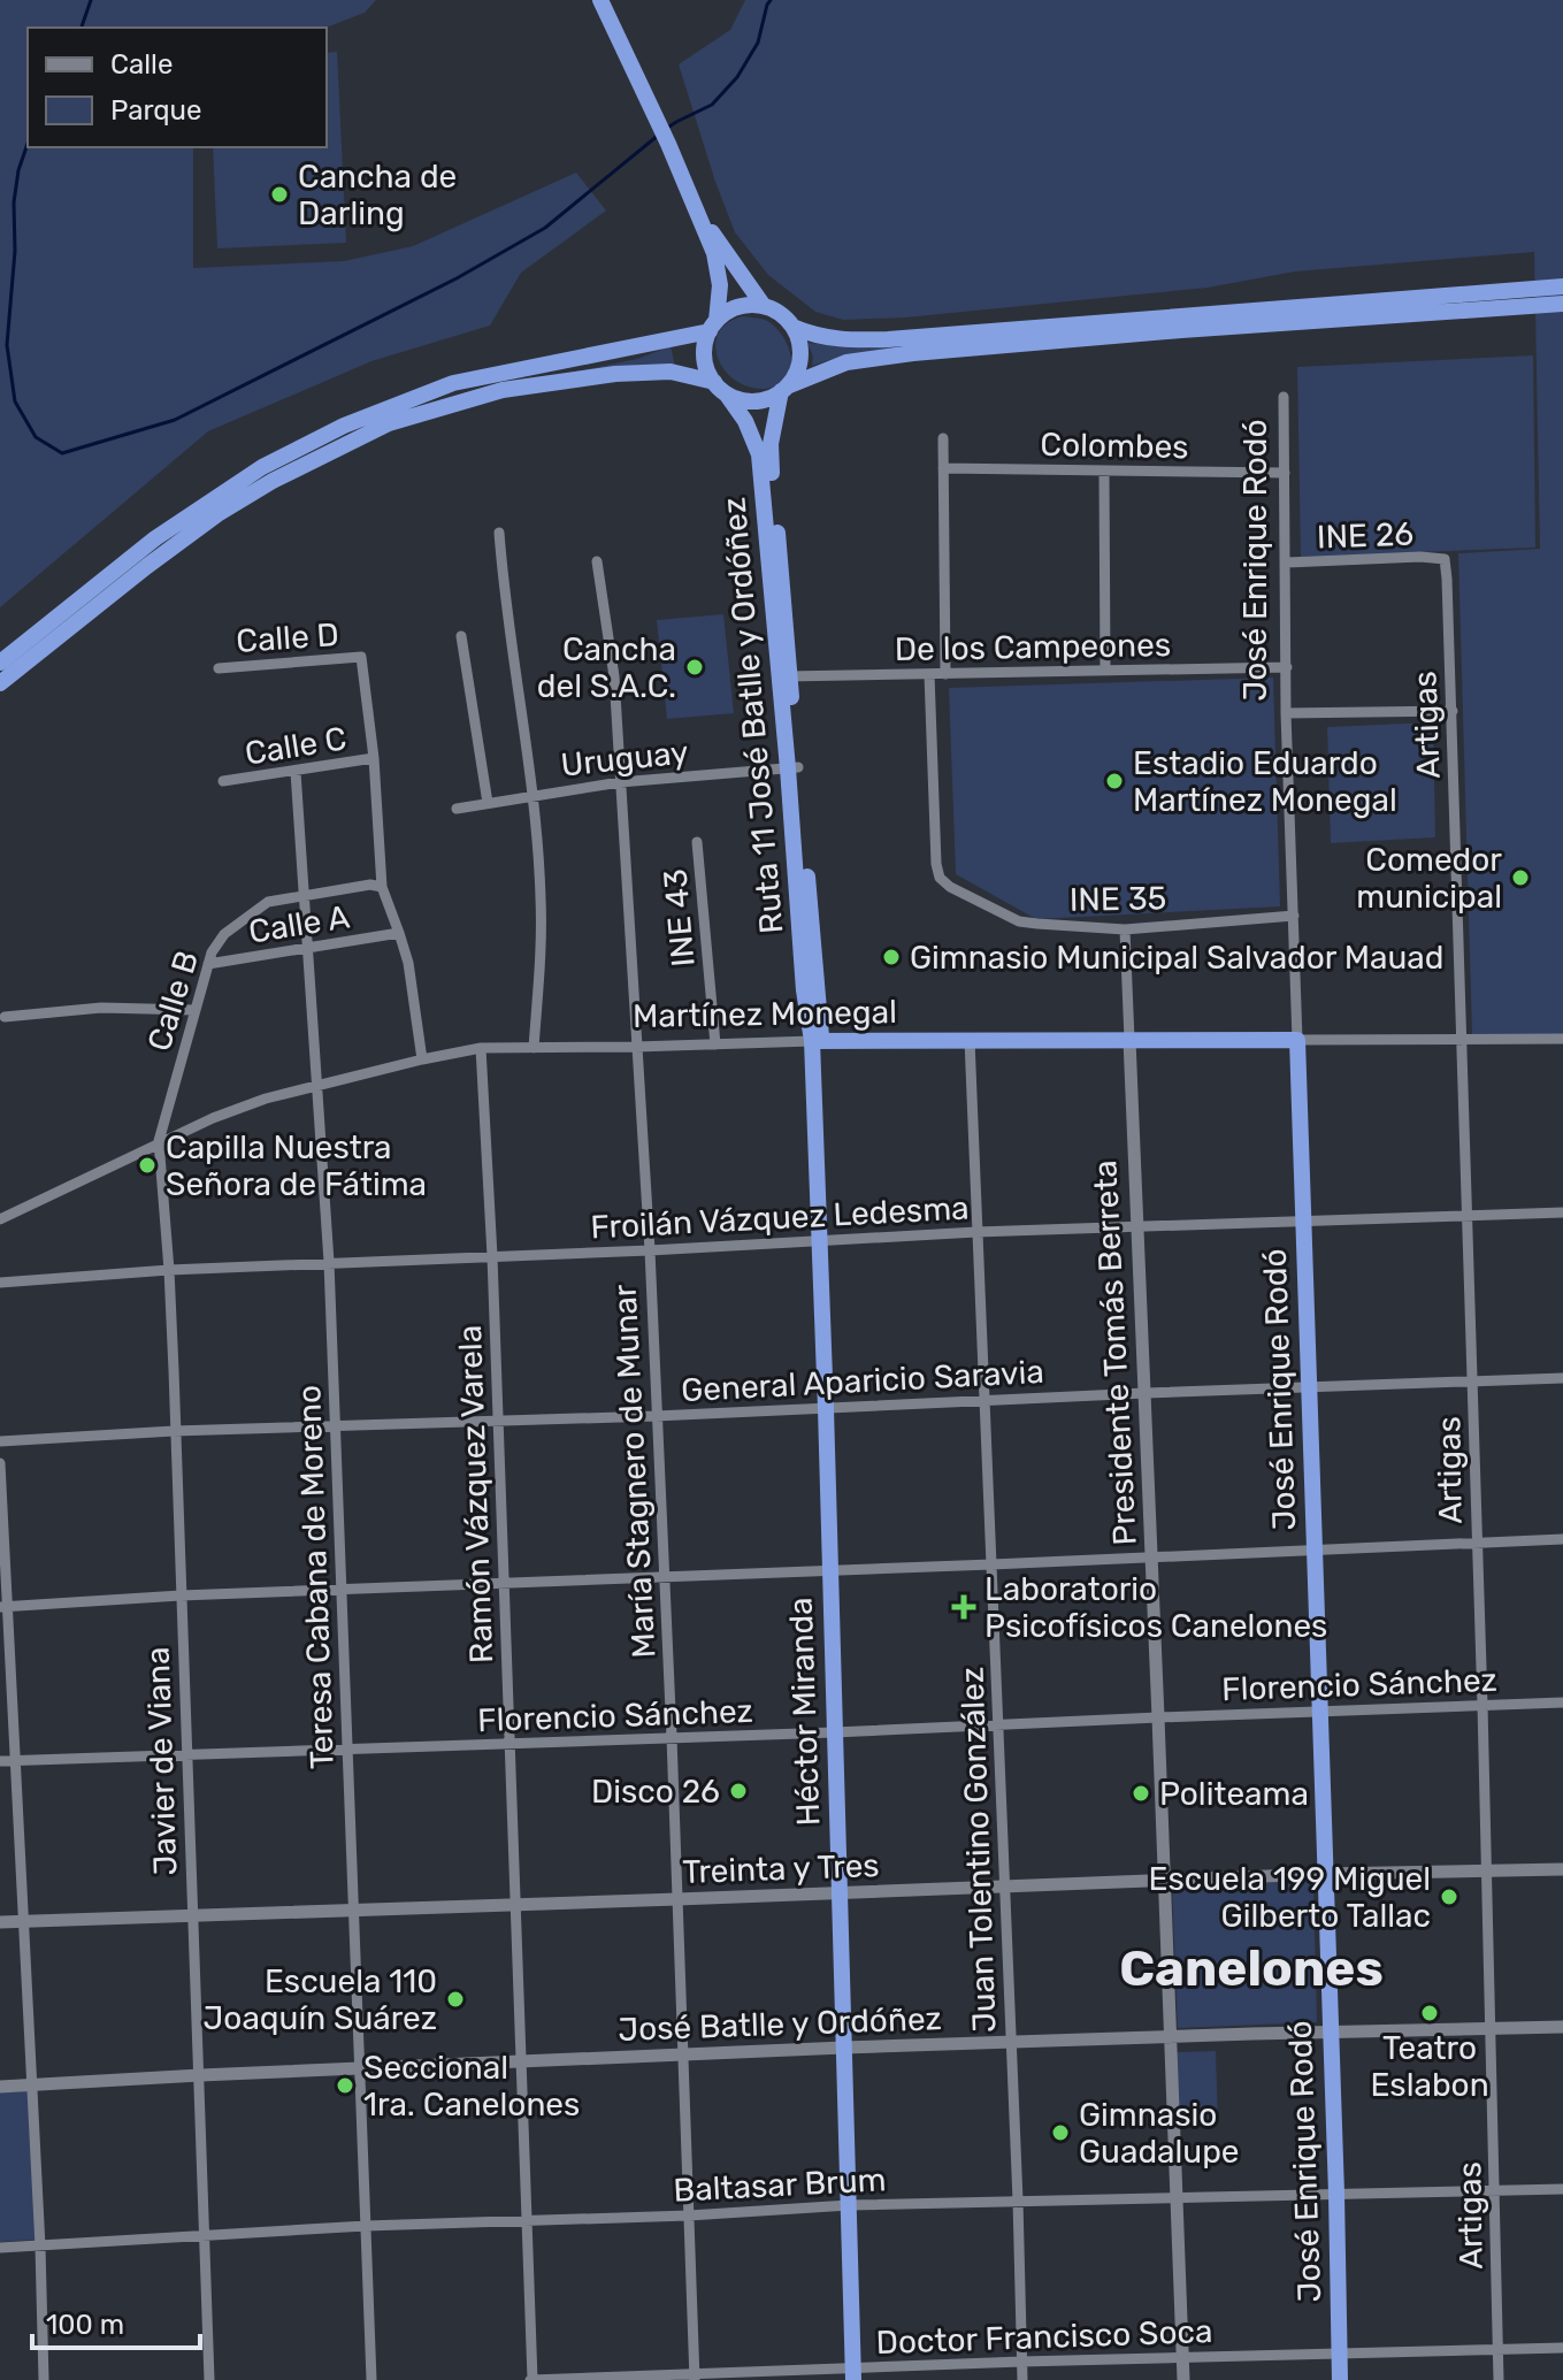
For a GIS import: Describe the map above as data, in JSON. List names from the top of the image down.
{
  "streets": {
    "highway": [
      "José Enrique Rodó",
      "Ruta 11 José Batlle y Ordóñez",
      "Martínez Monegal",
      "Héctor Miranda"
    ],
    "street": [
      "Colombes",
      "INE 26",
      "Calle D",
      "De los Campeones",
      "Artigas",
      "Calle C",
      "Uruguay",
      "INE 35",
      "INE 43",
      "Calle A",
      "Calle B",
      "Froilán Vázquez Ledesma",
      "Presidente Tomás Berreta",
      "General Aparicio Saravia",
      "María Stagnero de Munar",
      "Ramón Vázquez Varela",
      "Teresa Cabana de Moreno",
      "Florencio Sánchez",
      "Javier de Viana",
      "Juan Tolentino González",
      "Treinta y Tres",
      "José Batlle y Ordóñez",
      "Baltasar Brum",
      "Doctor Francisco Soca"
    ]
  },
  "crossings": [
    ["Colombes", "José Enrique Rodó"],
    ["INE 26", "José Enrique Rodó"],
    ["INE 26", "Artigas"],
    ["José Enrique Rodó", "De los Campeones"],
    ["José Enrique Rodó", "INE 35"],
    ["José Enrique Rodó", "Martínez Monegal"],
    ["José Enrique Rodó", "Froilán Vázquez Ledesma"],
    ["José Enrique Rodó", "General Aparicio Saravia"],
    ["José Enrique Rodó", "Florencio Sánchez"],
    ["José Enrique Rodó", "Treinta y Tres"],
    ["José Enrique Rodó", "José Batlle y Ordóñez"],
    ["José Enrique Rodó", "Baltasar Brum"],
    ["José Enrique Rodó", "Doctor Francisco Soca"],
    ["Calle D", "Calle C"],
    ["De los Campeones", "Ruta 11 José Batlle y Ordóñez"],
    ["De los Campeones", "INE 35"],
    ["Ruta 11 José Batlle y Ordóñez", "Uruguay"],
    ["Ruta 11 José Batlle y Ordóñez", "Martínez Monegal"],
    ["Ruta 11 José Batlle y Ordóñez", "Héctor Miranda"],
    ["Artigas", "Martínez Monegal"],
    ["Artigas", "Froilán Vázquez Ledesma"],
    ["Artigas", "General Aparicio Saravia"],
    ["Artigas", "Florencio Sánchez"],
    ["Artigas", "Treinta y Tres"],
    ["Artigas", "José Batlle y Ordóñez"],
    ["Artigas", "Baltasar Brum"],
    ["Artigas", "Doctor Francisco Soca"],
    ["Calle C", "Teresa Cabana de Moreno"],
    ["Uruguay", "María Stagnero de Munar"],
    ["INE 35", "Presidente Tomás Berreta"],
    ["INE 43", "Martínez Monegal"],
    ["Calle A", "Calle B"],
    ["Calle A", "Teresa Cabana de Moreno"],
    ["Calle B", "Martínez Monegal"],
    ["Calle B", "Teresa Cabana de Moreno"],
    ["Calle B", "Javier de Viana"],
    ["Martínez Monegal", "Presidente Tomás Berreta"],
    ["Martínez Monegal", "María Stagnero de Munar"],
    ["Martínez Monegal", "Ramón Vázquez Varela"],
    ["Martínez Monegal", "Teresa Cabana de Moreno"],
    ["Martínez Monegal", "Héctor Miranda"],
    ["Martínez Monegal", "Javier de Viana"],
    ["Martínez Monegal", "Juan Tolentino González"],
    ["Froilán Vázquez Ledesma", "Presidente Tomás Berreta"],
    ["Froilán Vázquez Ledesma", "María Stagnero de Munar"],
    ["Froilán Vázquez Ledesma", "Ramón Vázquez Varela"],
    ["Froilán Vázquez Ledesma", "Teresa Cabana de Moreno"],
    ["Froilán Vázquez Ledesma", "Héctor Miranda"],
    ["Froilán Vázquez Ledesma", "Javier de Viana"],
    ["Froilán Vázquez Ledesma", "Juan Tolentino González"],
    ["Presidente Tomás Berreta", "General Aparicio Saravia"],
    ["Presidente Tomás Berreta", "Florencio Sánchez"],
    ["Presidente Tomás Berreta", "Treinta y Tres"],
    ["Presidente Tomás Berreta", "José Batlle y Ordóñez"],
    ["Presidente Tomás Berreta", "Baltasar Brum"],
    ["Presidente Tomás Berreta", "Doctor Francisco Soca"],
    ["General Aparicio Saravia", "María Stagnero de Munar"],
    ["General Aparicio Saravia", "Ramón Vázquez Varela"],
    ["General Aparicio Saravia", "Teresa Cabana de Moreno"],
    ["General Aparicio Saravia", "Héctor Miranda"],
    ["General Aparicio Saravia", "Javier de Viana"],
    ["General Aparicio Saravia", "Juan Tolentino González"],
    ["María Stagnero de Munar", "Florencio Sánchez"],
    ["María Stagnero de Munar", "Treinta y Tres"],
    ["María Stagnero de Munar", "José Batlle y Ordóñez"],
    ["María Stagnero de Munar", "Baltasar Brum"],
    ["María Stagnero de Munar", "Doctor Francisco Soca"],
    ["Ramón Vázquez Varela", "Florencio Sánchez"],
    ["Ramón Vázquez Varela", "Treinta y Tres"],
    ["Ramón Vázquez Varela", "José Batlle y Ordóñez"],
    ["Ramón Vázquez Varela", "Baltasar Brum"],
    ["Ramón Vázquez Varela", "Doctor Francisco Soca"],
    ["Teresa Cabana de Moreno", "Florencio Sánchez"],
    ["Teresa Cabana de Moreno", "Treinta y Tres"],
    ["Teresa Cabana de Moreno", "José Batlle y Ordóñez"],
    ["Teresa Cabana de Moreno", "Baltasar Brum"],
    ["Florencio Sánchez", "Héctor Miranda"],
    ["Florencio Sánchez", "Javier de Viana"],
    ["Florencio Sánchez", "Juan Tolentino González"],
    ["Héctor Miranda", "Treinta y Tres"],
    ["Héctor Miranda", "José Batlle y Ordóñez"],
    ["Héctor Miranda", "Baltasar Brum"],
    ["Héctor Miranda", "Doctor Francisco Soca"],
    ["Javier de Viana", "Treinta y Tres"],
    ["Javier de Viana", "José Batlle y Ordóñez"],
    ["Javier de Viana", "Baltasar Brum"],
    ["Juan Tolentino González", "Treinta y Tres"],
    ["Juan Tolentino González", "José Batlle y Ordóñez"],
    ["Juan Tolentino González", "Baltasar Brum"],
    ["Juan Tolentino González", "Doctor Francisco Soca"]
  ],
  "districts": ["Canelones"],
  "places": {
    "other": [
      "Cancha de Darling",
      "Cancha del S.A.C.",
      "Estadio Eduardo Martínez Monegal",
      "Comedor municipal",
      "Gimnasio Municipal Salvador Mauad",
      "Capilla Nuestra Señora de Fátima",
      "Disco 26",
      "Politeama",
      "Escuela 199 Miguel Gilberto Tallac",
      "Escuela 110 Joaquín Suárez",
      "Teatro Eslabon",
      "Seccional 1ra. Canelones",
      "Gimnasio Guadalupe"
    ],
    "health": ["Laboratorio Psicofísicos Canelones"]
  },
  "legend": ["Calle", "Parque"],
  "scale_bar": "100 m"
}
